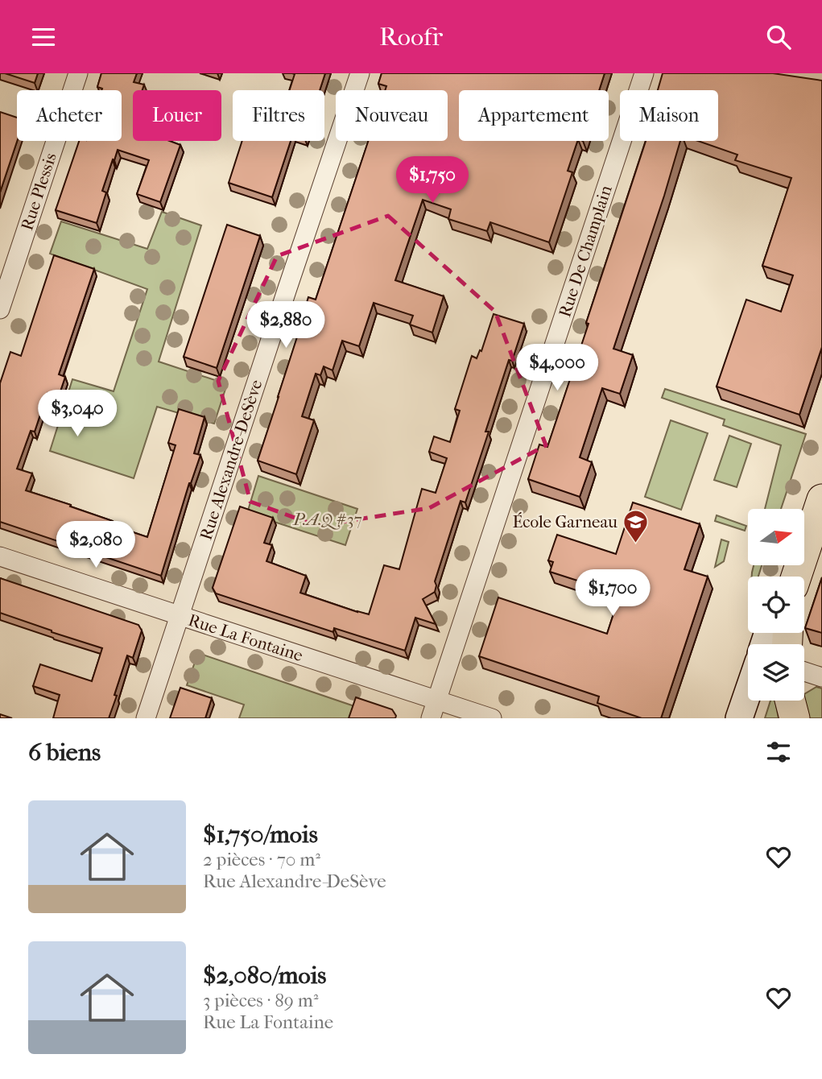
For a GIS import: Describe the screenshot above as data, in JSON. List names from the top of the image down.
{
  "streets": {
    "street": [
      "Rue Plessis",
      "Rue De Champlain",
      "Rue Alexandre-DeSève",
      "Rue La Fontaine"
    ]
  },
  "crossings": [
    ["Rue De Champlain", "Rue La Fontaine"],
    ["Rue Alexandre-DeSève", "Rue La Fontaine"]
  ],
  "parks": ["P.A.Q #37"],
  "places": {
    "school or university": ["École Garneau"]
  },
  "north": "right",
  "page": {
    "header": "Roofr",
    "chip": [
      "Acheter",
      "Louer",
      "Filtres",
      "Nouveau",
      "Appartement",
      "Maison"
    ],
    "price": [
      "$1,750",
      "$2,880",
      "$4,000",
      "$3,040",
      "$2,080",
      "$1,700"
    ],
    "heading": "6 biens",
    "list": [
      {
        "name": "$1,750/mois",
        "note": "2 pièces · 70 m² · Rue Alexandre-DeSève"
      },
      {
        "name": "$2,080/mois",
        "note": "3 pièces · 89 m² · Rue La Fontaine"
      }
    ]
  }
}
